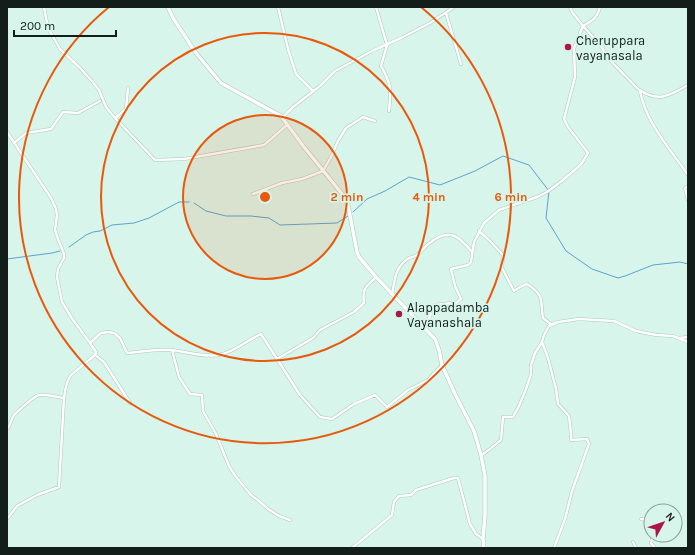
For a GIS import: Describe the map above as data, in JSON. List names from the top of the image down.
{
  "places": ["Cheruppara vayanasala", "Alappadamba Vayanashala"],
  "scale_bar": "200 m",
  "north": "top right",
  "rings": ["2 min", "4 min", "6 min"]
}
